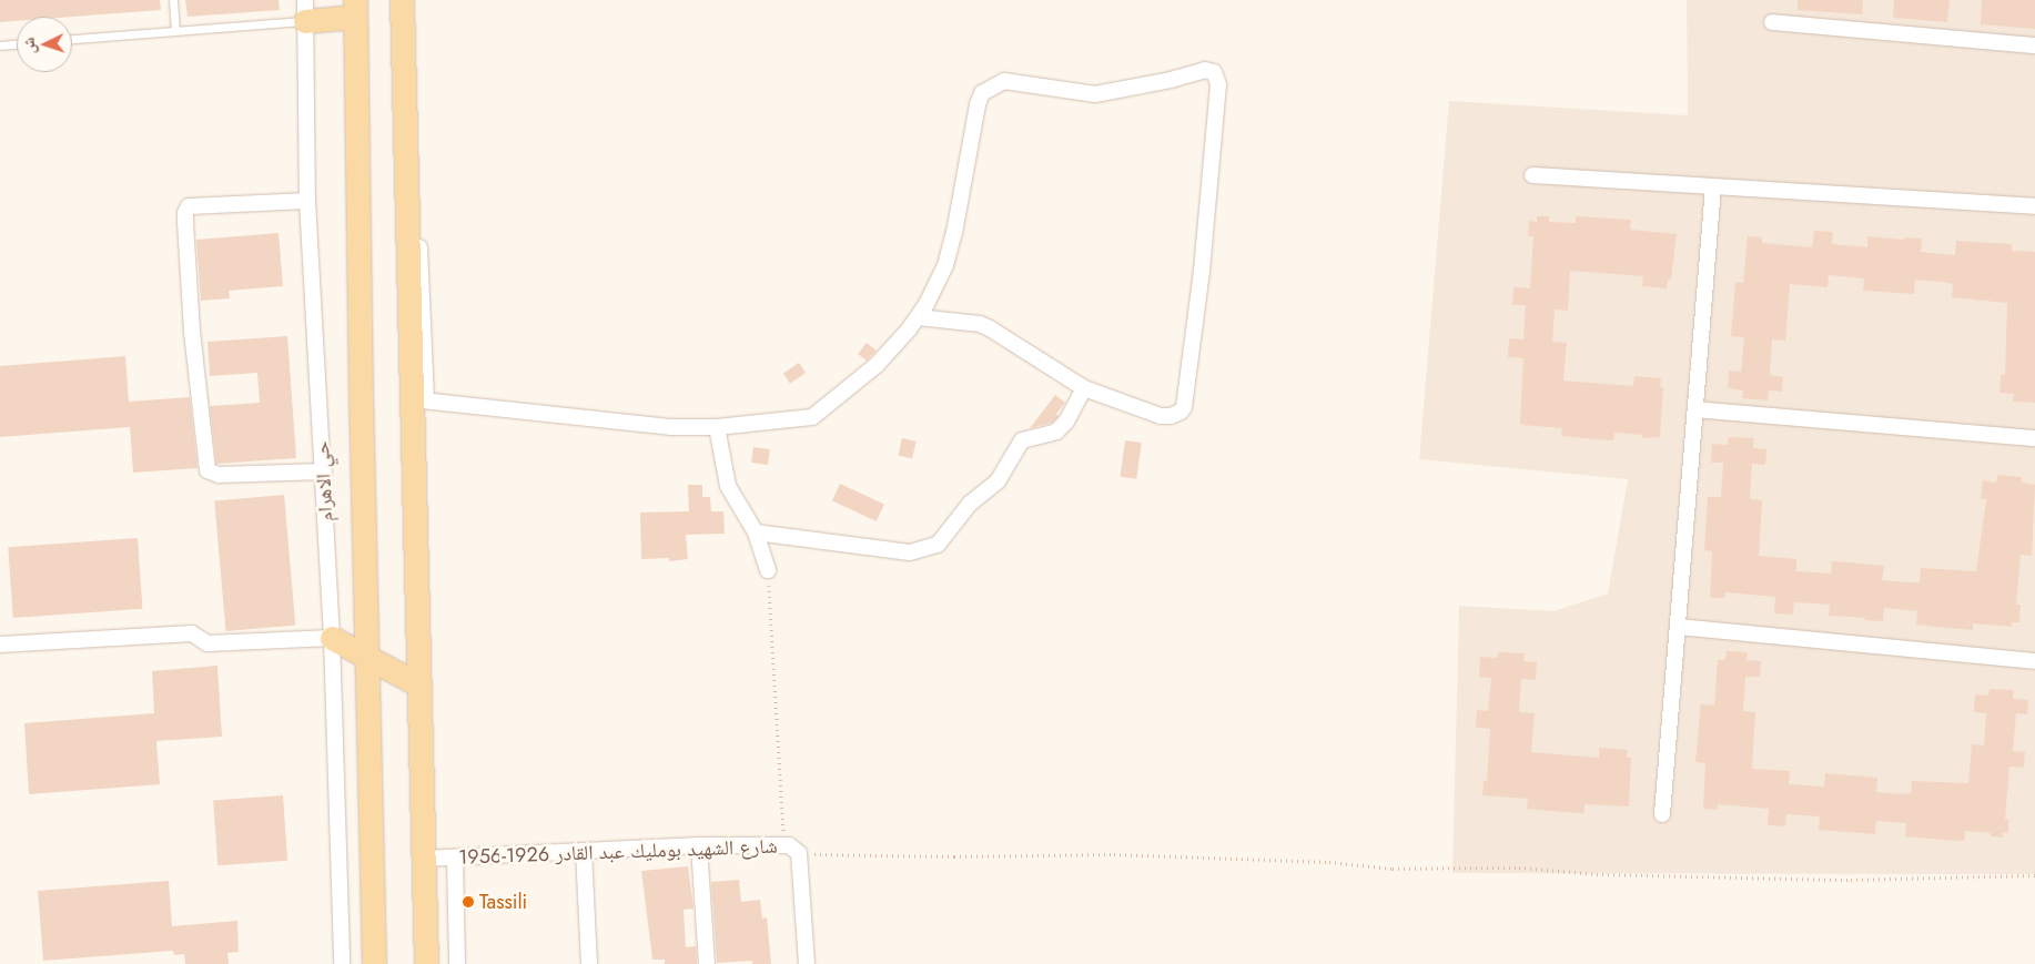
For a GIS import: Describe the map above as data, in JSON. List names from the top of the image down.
{
  "streets": {
    "street": ["حي الاهرام", "شارع الشهيد بومليك عبد القادر 1926-1956"]
  },
  "places": ["Tassili"],
  "north": "left"
}
